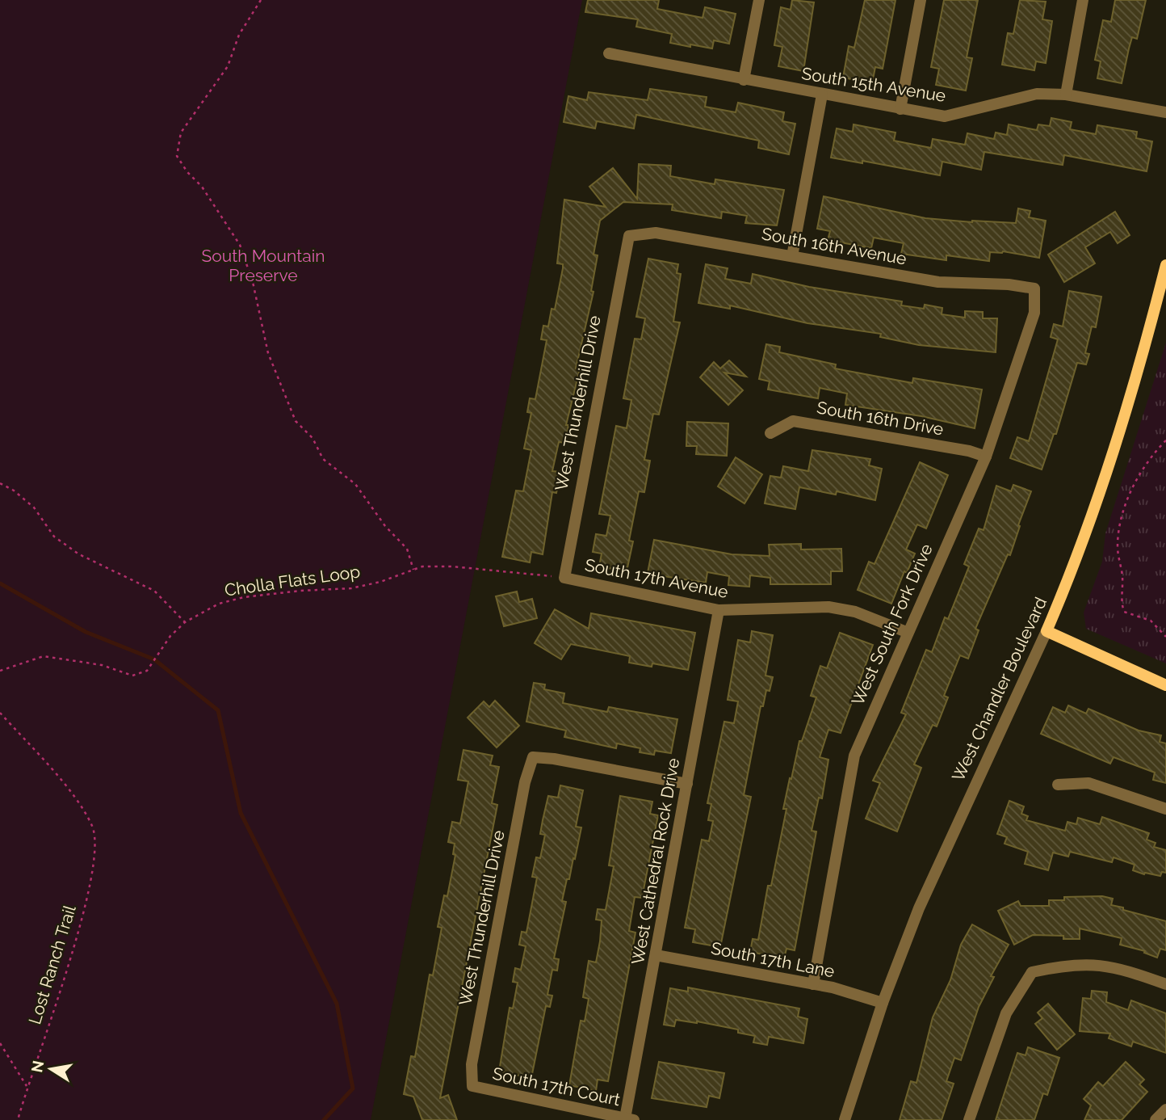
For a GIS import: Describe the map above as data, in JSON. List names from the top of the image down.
{
  "streets": {
    "main road": ["West Chandler Boulevard"],
    "street": [
      "South 15th Avenue",
      "South 16th Avenue",
      "West Thunderhill Drive",
      "South 16th Drive",
      "South 17th Avenue",
      "West South Fork Drive",
      "West Cathedral Rock Drive",
      "South 17th Lane",
      "South 17th Court"
    ],
    "path": ["Cholla Flats Loop", "Lost Ranch Trail"]
  },
  "crossings": [
    ["South 16th Avenue", "West Thunderhill Drive"],
    ["South 16th Avenue", "West South Fork Drive"],
    ["West Thunderhill Drive", "South 17th Avenue"],
    ["West Thunderhill Drive", "Cholla Flats Loop"],
    ["West Thunderhill Drive", "West Cathedral Rock Drive"],
    ["West Thunderhill Drive", "South 17th Court"],
    ["South 16th Drive", "West South Fork Drive"],
    ["South 17th Avenue", "Cholla Flats Loop"],
    ["South 17th Avenue", "West South Fork Drive"],
    ["South 17th Avenue", "West Cathedral Rock Drive"],
    ["West South Fork Drive", "South 17th Lane"],
    ["West Chandler Boulevard", "South 17th Lane"],
    ["West Cathedral Rock Drive", "South 17th Lane"],
    ["West Cathedral Rock Drive", "South 17th Court"]
  ],
  "parks": ["South Mountain Preserve"],
  "north": "left"
}
